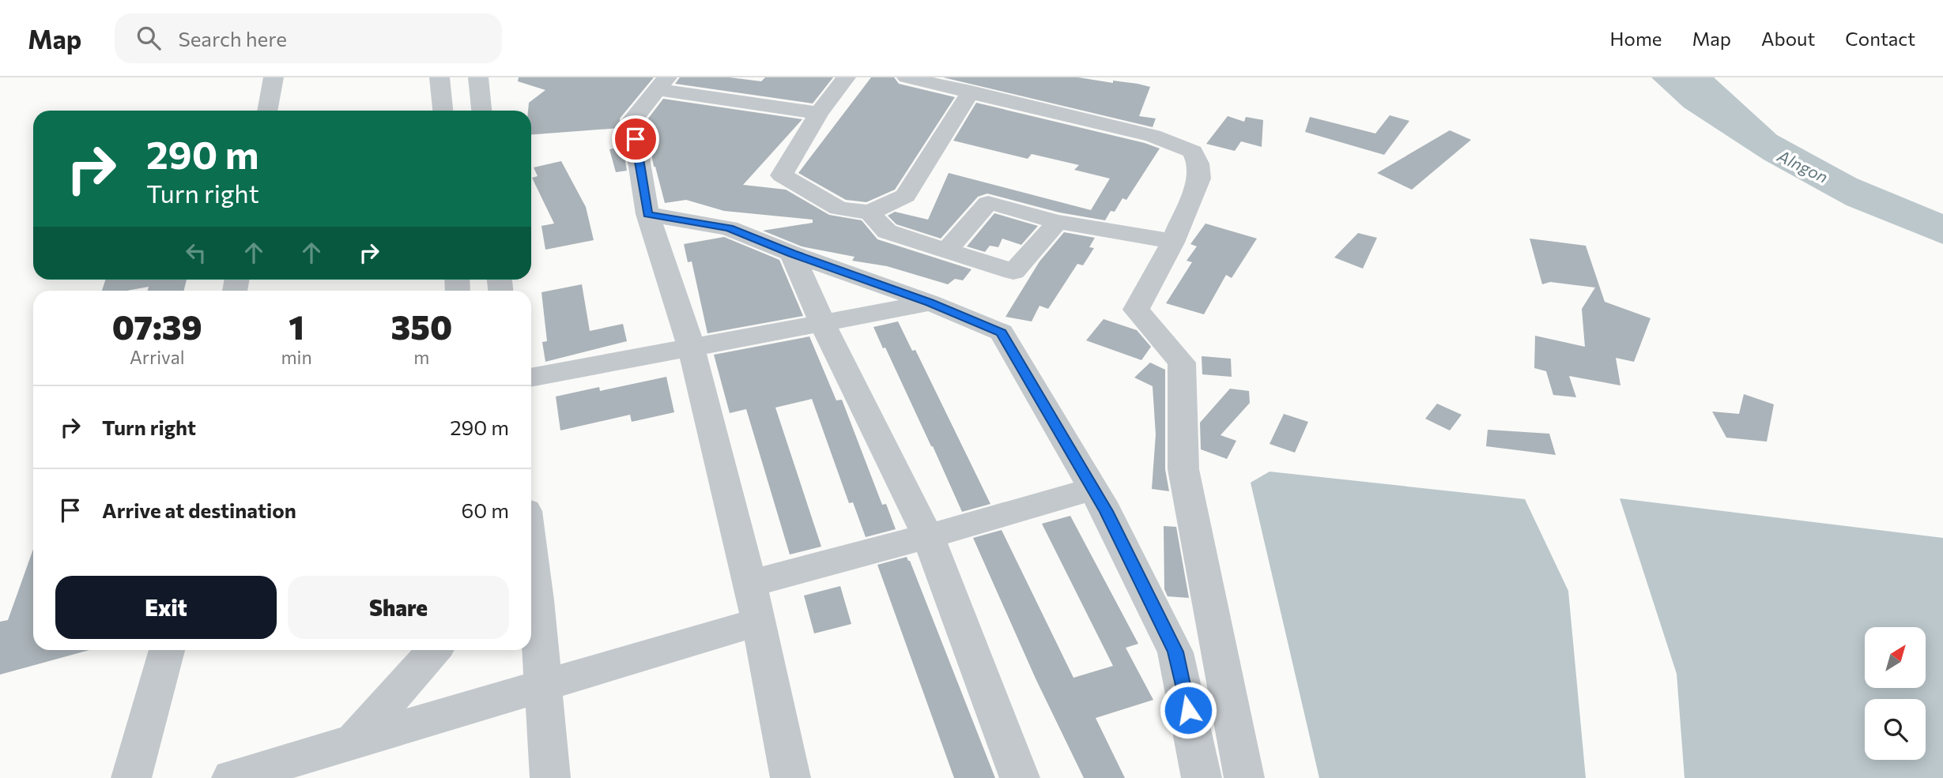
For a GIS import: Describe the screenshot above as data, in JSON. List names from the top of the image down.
{
  "water": ["Alngon"],
  "north": "top right",
  "page": {
    "header": "Map",
    "search": "Search here",
    "nav": [
      "Home",
      "Map",
      "About",
      "Contact"
    ],
    "turn": ["290 m", "Turn right"],
    "eta": [
      "07:39",
      "Arrival",
      "1",
      "min",
      "350",
      "m"
    ],
    "list": [
      {
        "name": "Turn right",
        "value": "290 m"
      },
      {
        "name": "Arrive at destination",
        "value": "60 m"
      }
    ],
    "buttons": ["Exit", "Share"]
  }
}
